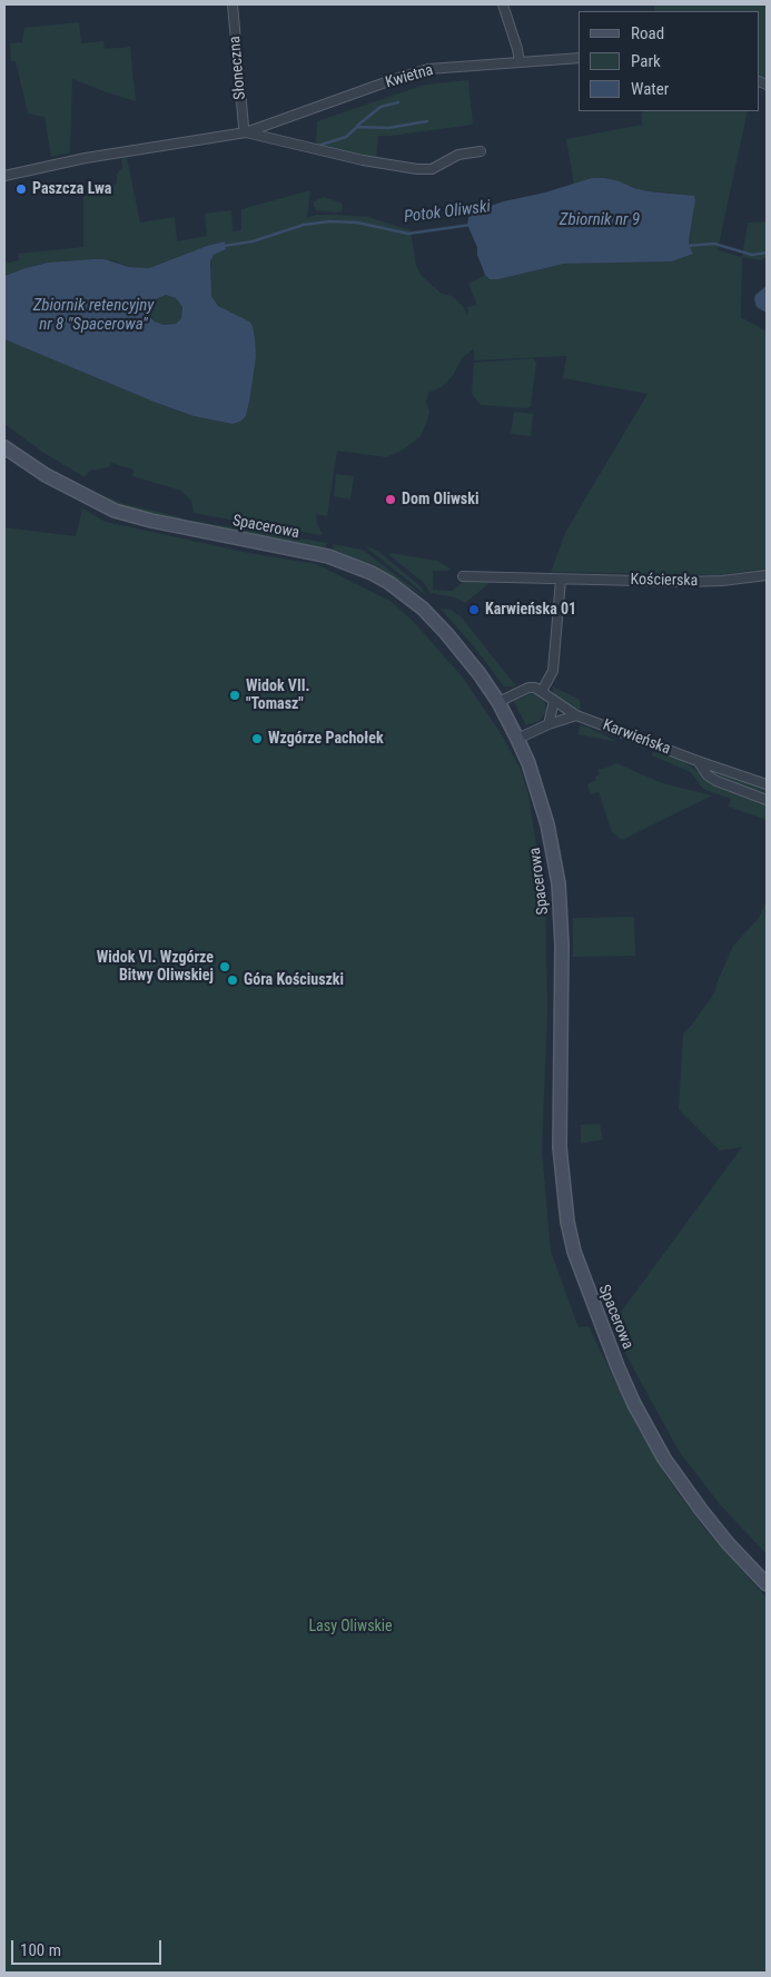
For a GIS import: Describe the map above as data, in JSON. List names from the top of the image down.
{
  "streets": {
    "main road": ["Spacerowa"],
    "street": [
      "Słoneczna",
      "Kwietna",
      "Kościerska",
      "Karwieńska"
    ]
  },
  "crossings": [
    ["Słoneczna", "Kwietna"]
  ],
  "water": ["Potok Oliwski", "Zbiornik nr 9", "Zbiornik retencyjny nr 8 \"Spacerowa\""],
  "parks": ["Lasy Oliwskie"],
  "places": [
    "Paszcza Lwa",
    "Dom Oliwski",
    "Karwieńska 01",
    "Widok VII. \"Tomasz\"",
    "Wzgórze Pachołek",
    "Widok VI. Wzgórze Bitwy Oliwskiej",
    "Góra Kościuszki"
  ],
  "legend": ["Road", "Park", "Water"],
  "scale_bar": "100 m"
}
